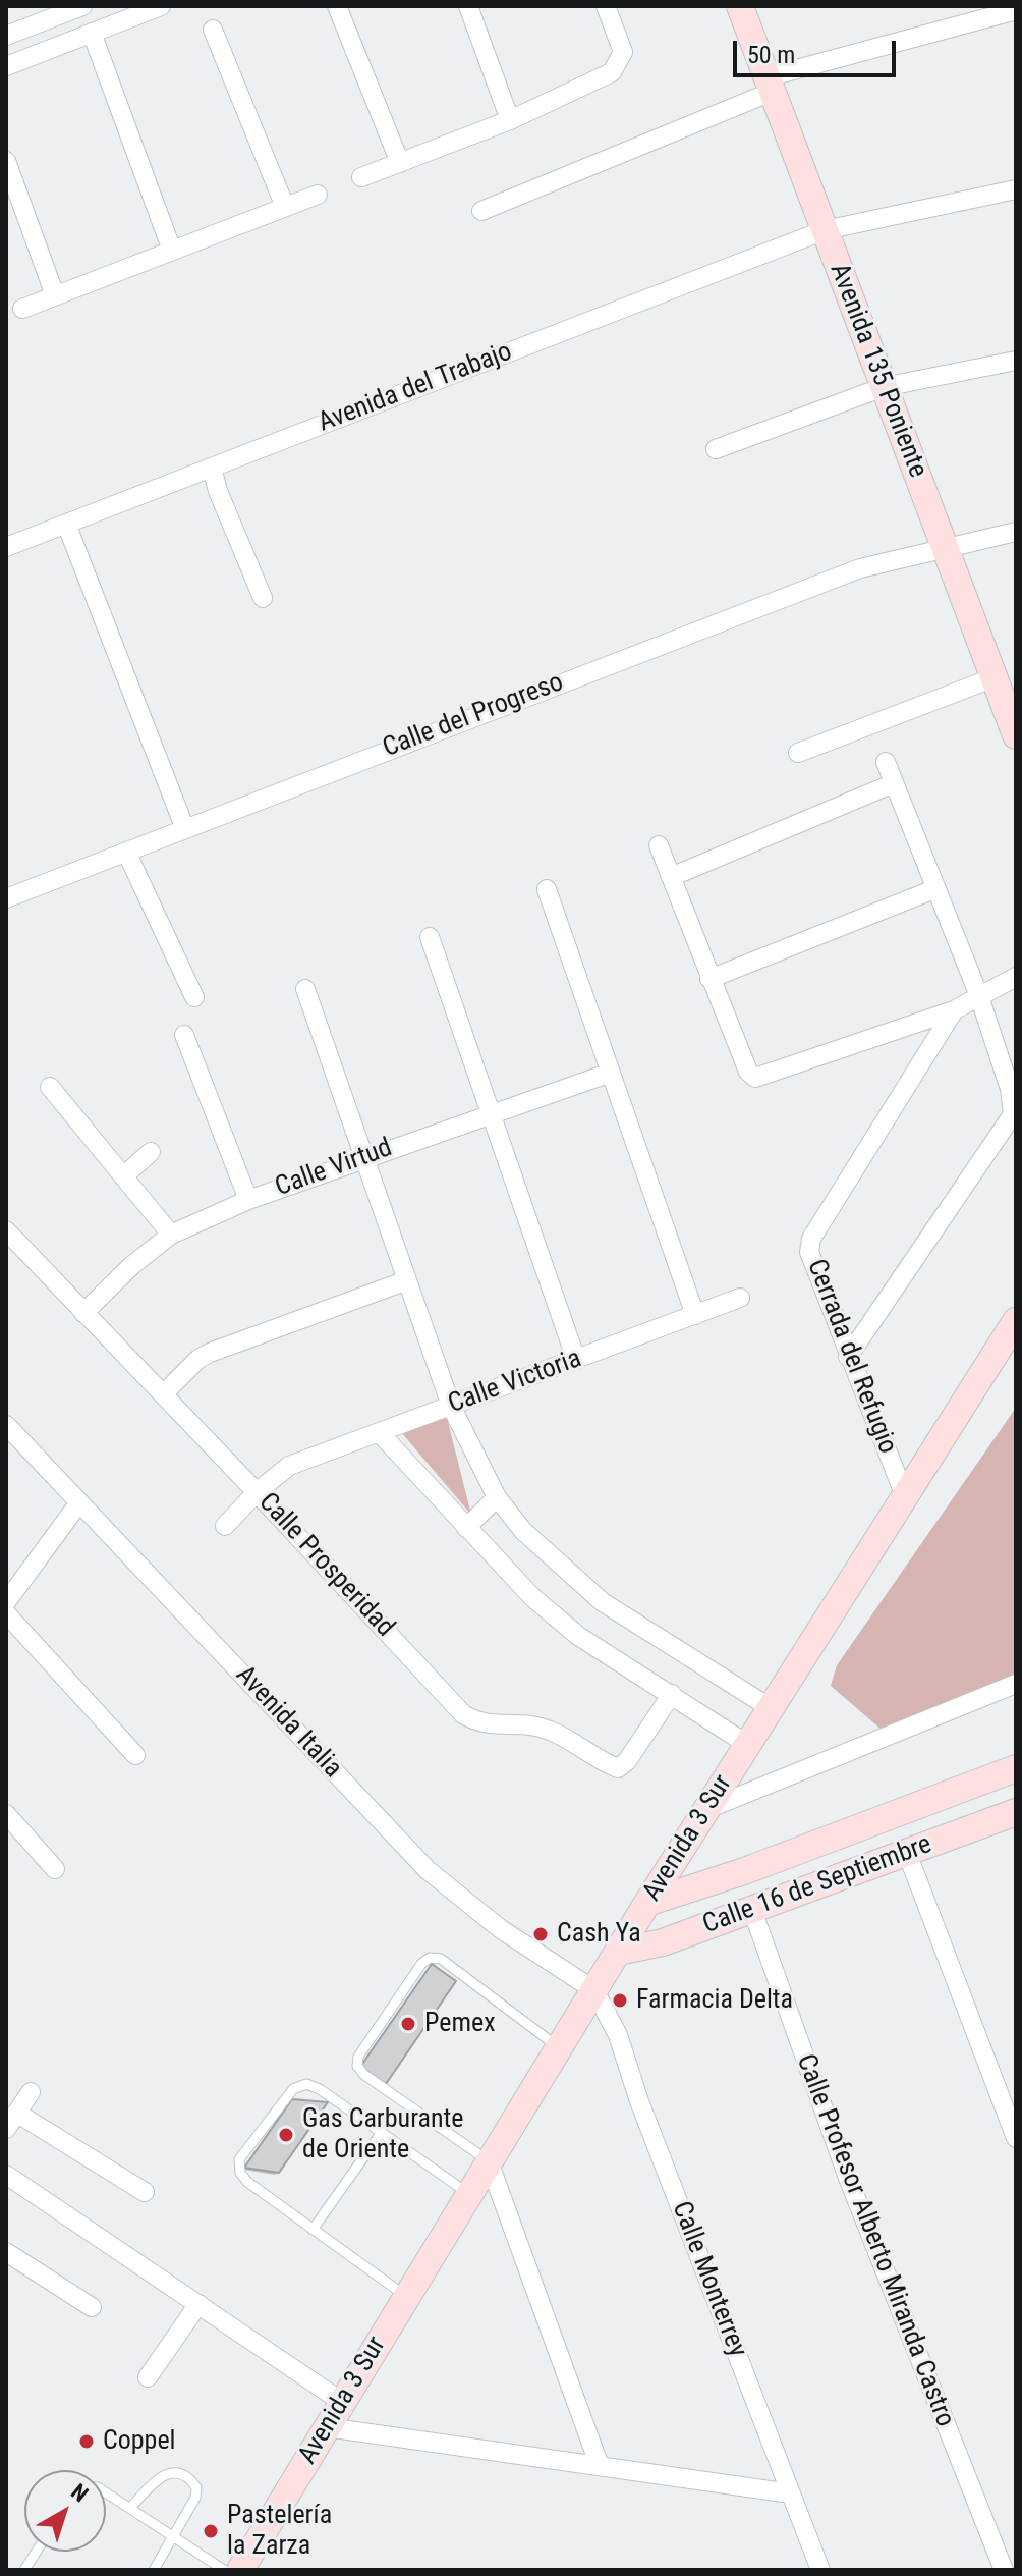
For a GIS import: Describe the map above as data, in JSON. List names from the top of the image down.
{
  "streets": {
    "main road": ["Avenida 135 Poniente", "Avenida 3 Sur", "Calle 16 de Septiembre"],
    "street": [
      "Avenida del Trabajo",
      "Calle del Progreso",
      "Calle Virtud",
      "Cerrada del Refugio",
      "Calle Victoria",
      "Calle Prosperidad",
      "Avenida Italia",
      "Calle Profesor Alberto Miranda Castro",
      "Calle Monterrey"
    ]
  },
  "crossings": [
    ["Avenida 135 Poniente", "Avenida del Trabajo"],
    ["Avenida 135 Poniente", "Calle del Progreso"],
    ["Calle Virtud", "Calle Prosperidad"],
    ["Cerrada del Refugio", "Avenida 3 Sur"],
    ["Calle Victoria", "Calle Prosperidad"],
    ["Avenida Italia", "Avenida 3 Sur"],
    ["Avenida Italia", "Calle Monterrey"],
    ["Avenida 3 Sur", "Calle 16 de Septiembre"],
    ["Avenida 3 Sur", "Calle Monterrey"],
    ["Calle 16 de Septiembre", "Calle Profesor Alberto Miranda Castro"]
  ],
  "places": [
    "Cash Ya",
    "Farmacia Delta",
    "Pemex",
    "Gas Carburante de Oriente",
    "Coppel",
    "Pastelería la Zarza"
  ],
  "scale_bar": "50 m",
  "north": "top right"
}
